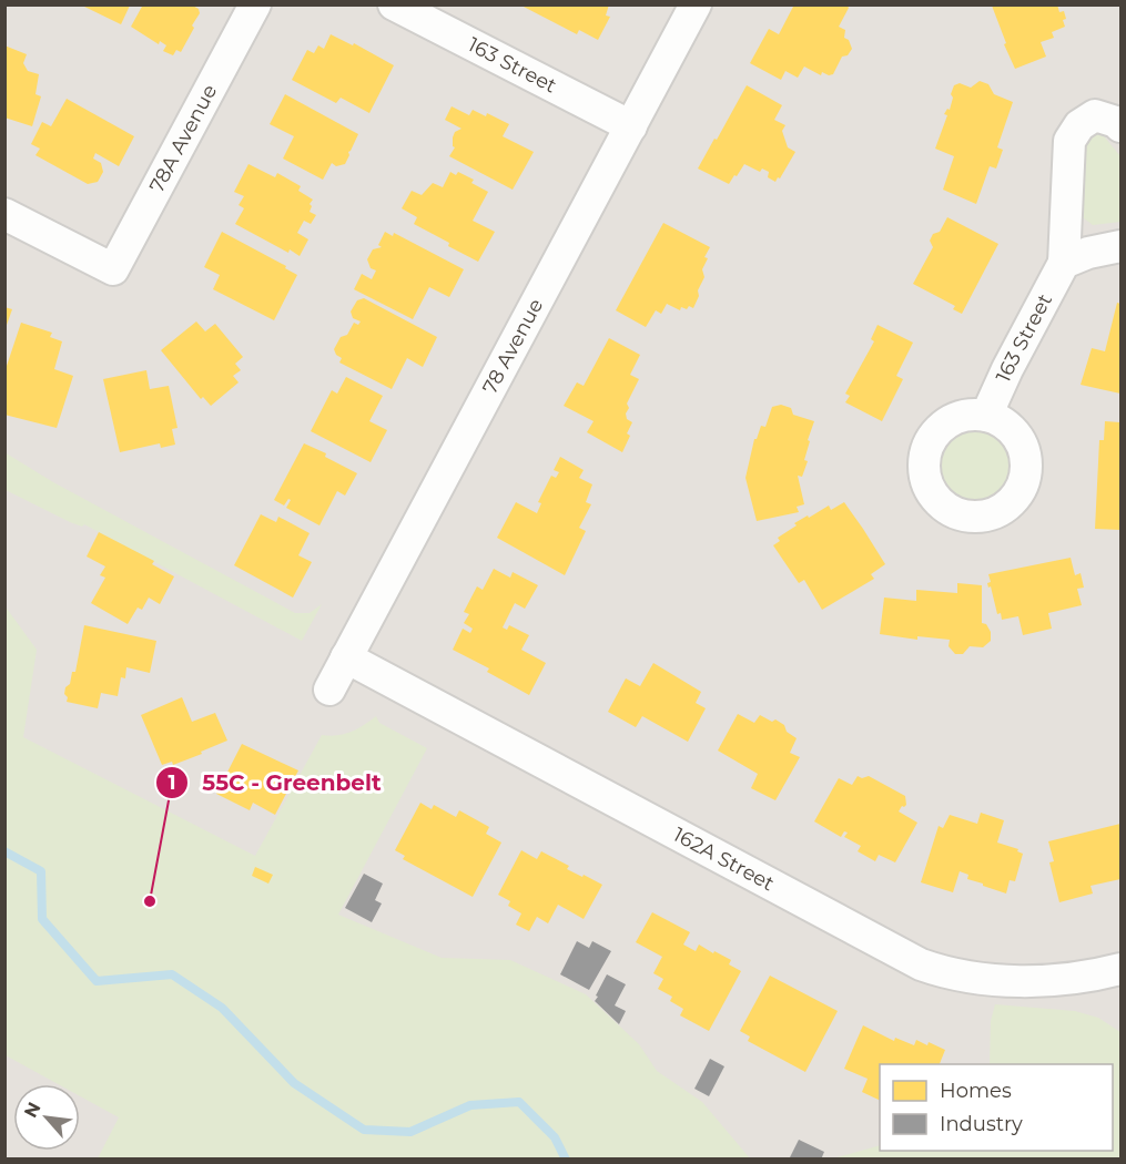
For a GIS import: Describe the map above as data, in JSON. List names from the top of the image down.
{
  "streets": {
    "street": [
      "163 Street",
      "78A Avenue",
      "78 Avenue",
      "162A Street"
    ]
  },
  "crossings": [
    ["163 Street", "78 Avenue"],
    ["78 Avenue", "162A Street"]
  ],
  "places": ["55C - Greenbelt"],
  "legend": ["Homes", "Industry"],
  "north": "top left"
}
